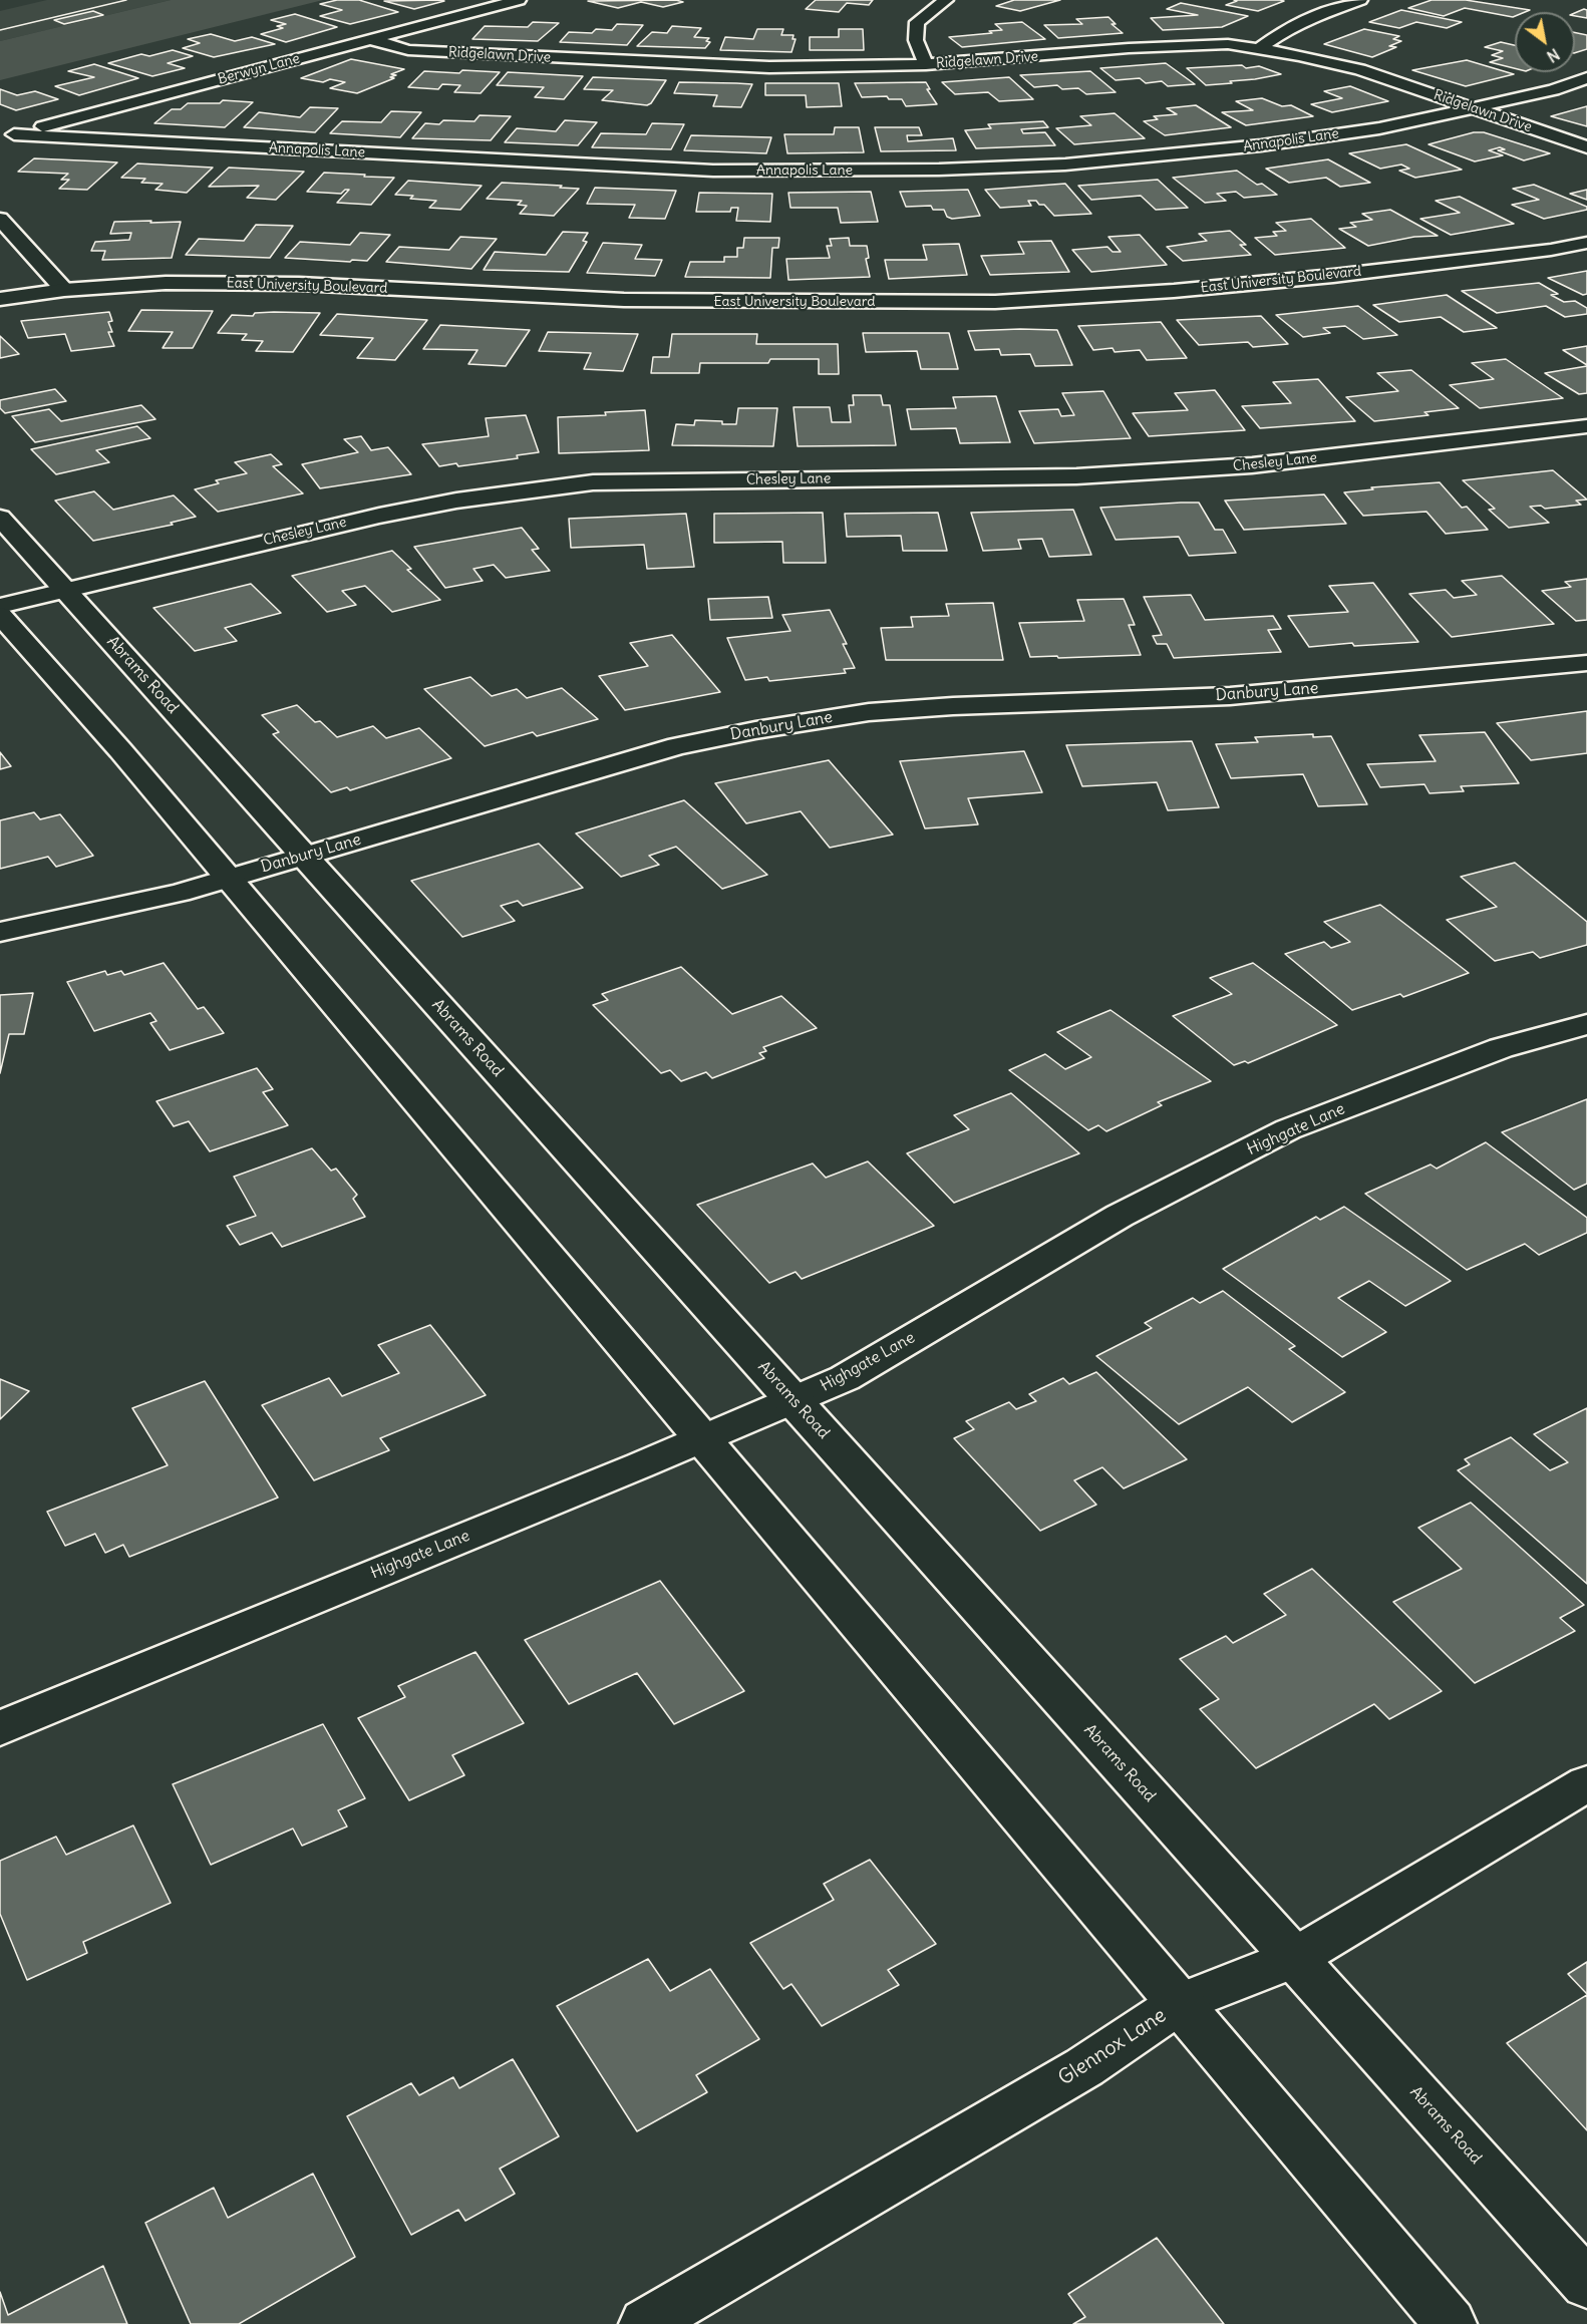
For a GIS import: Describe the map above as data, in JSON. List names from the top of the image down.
{
  "streets": {
    "street": [
      "Ridgelawn Drive",
      "Berwyn Lane",
      "Annapolis Lane",
      "East University Boulevard",
      "Chesley Lane",
      "Abrams Road",
      "Danbury Lane",
      "Highgate Lane",
      "Glennox Lane"
    ]
  },
  "crossings": [
    ["Ridgelawn Drive", "Berwyn Lane"],
    ["Ridgelawn Drive", "Annapolis Lane"],
    ["Berwyn Lane", "Annapolis Lane"],
    ["Chesley Lane", "Abrams Road"],
    ["Abrams Road", "Danbury Lane"],
    ["Abrams Road", "Highgate Lane"],
    ["Abrams Road", "Glennox Lane"]
  ],
  "north": "bottom right"
}
